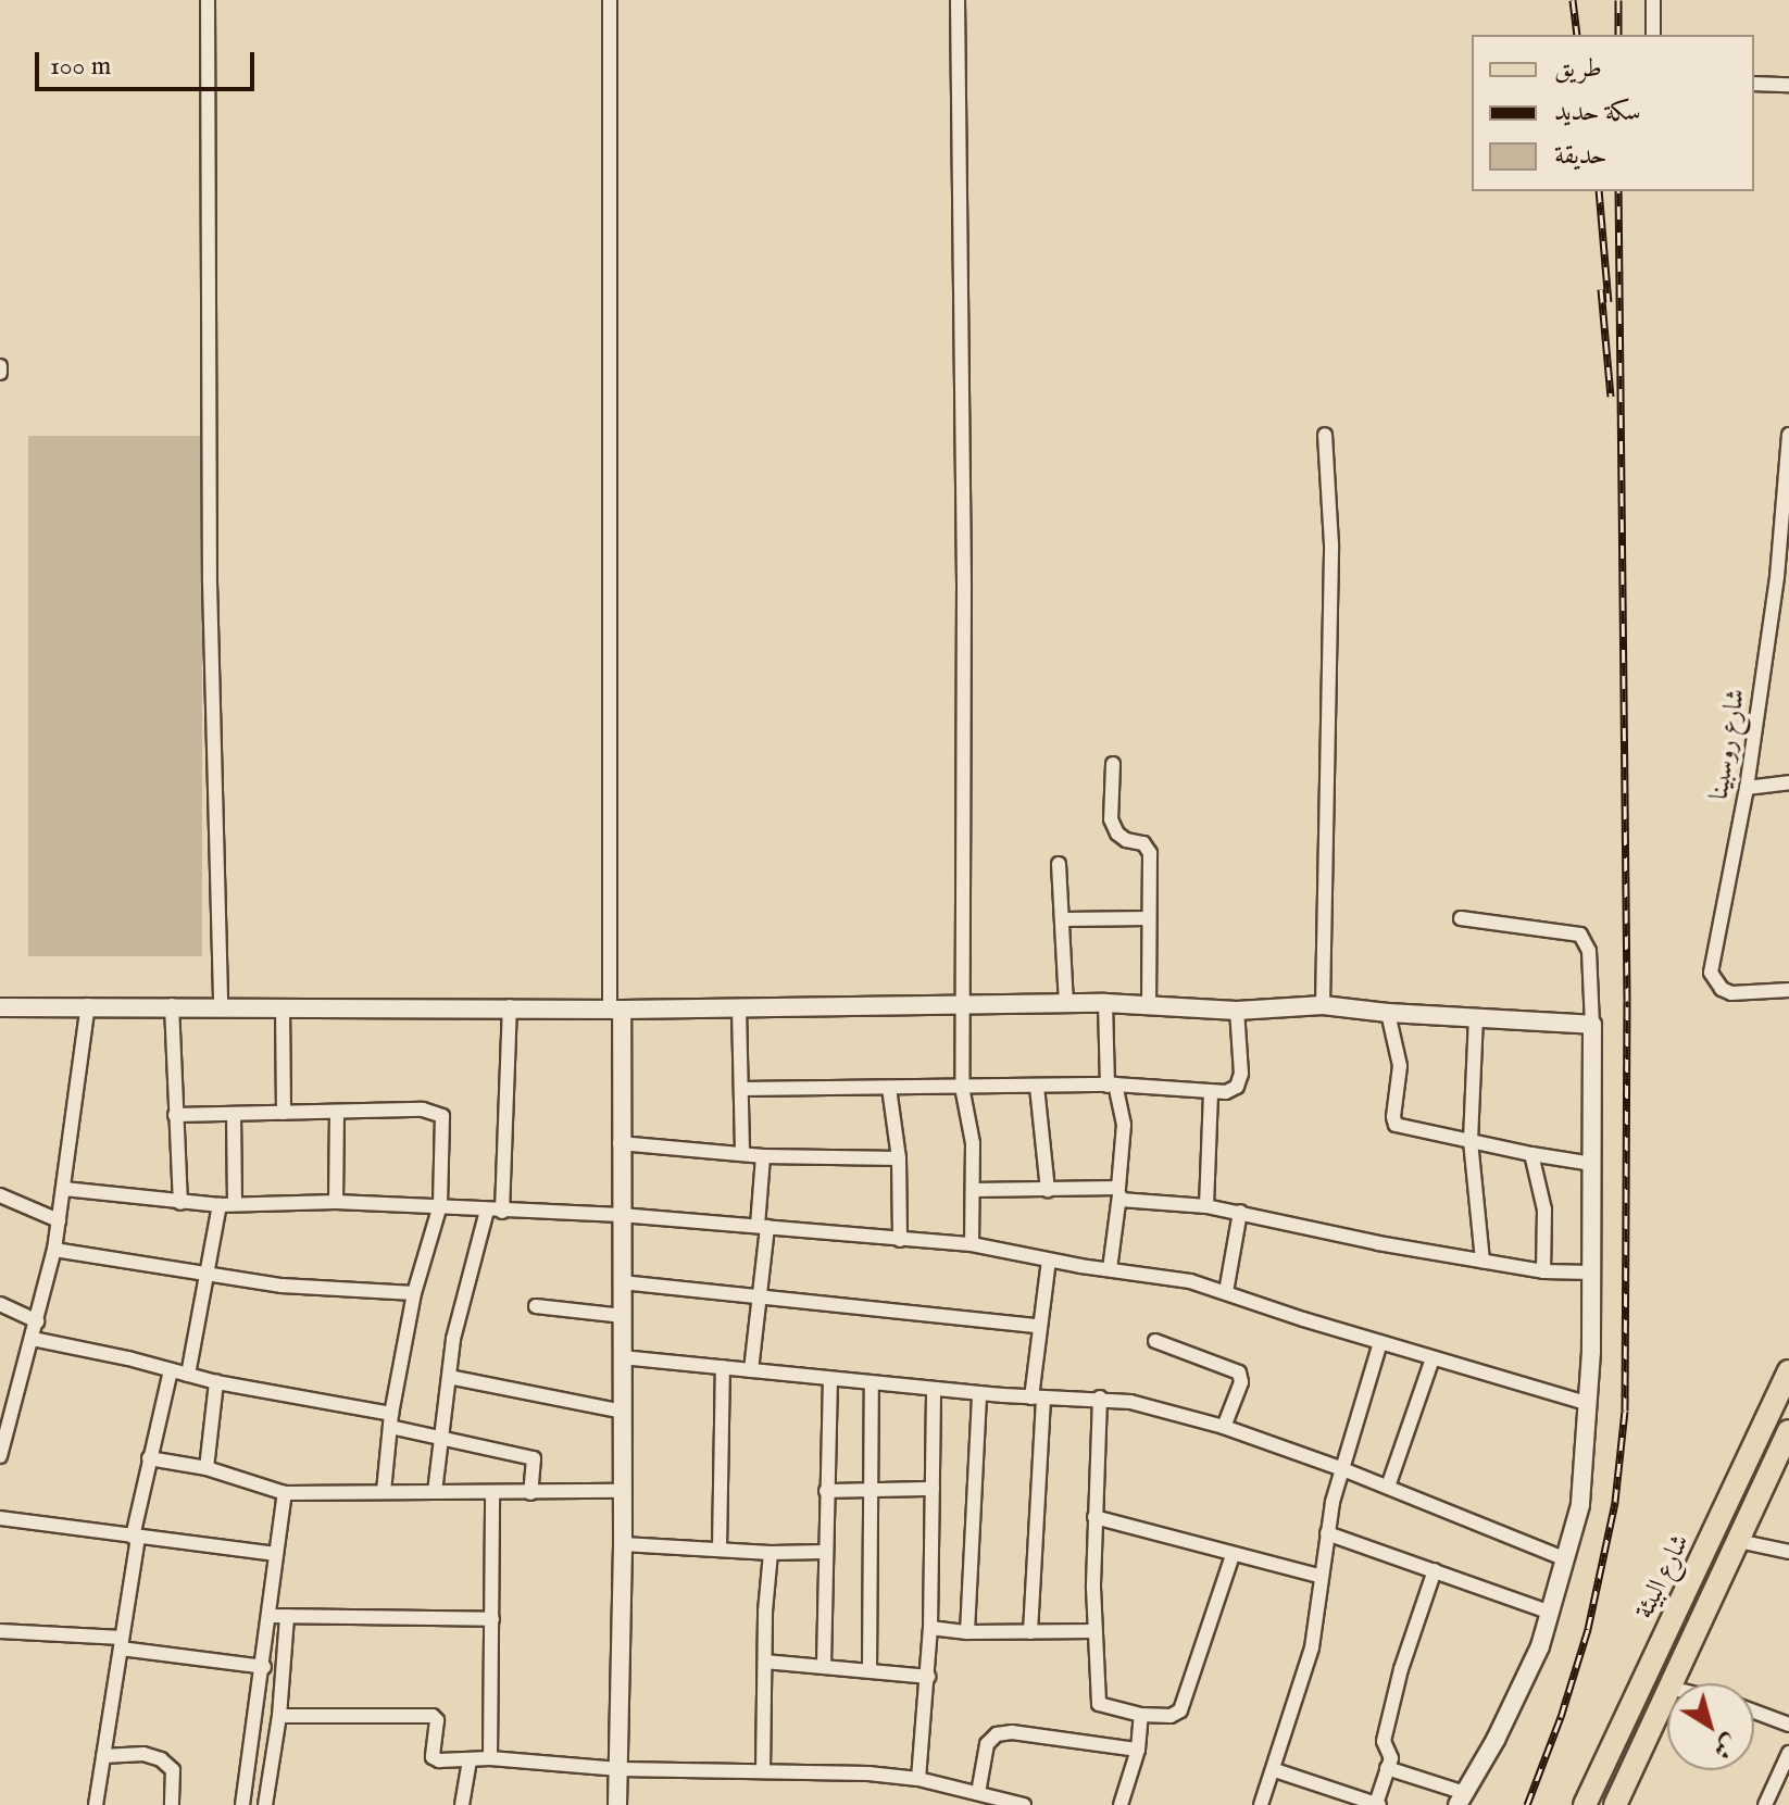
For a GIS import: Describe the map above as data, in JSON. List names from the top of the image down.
{
  "streets": {
    "main road": ["شارع البيئة"],
    "street": ["شارع روسبينا"]
  },
  "legend": ["طريق", "سكة حديد", "حديقة"],
  "scale_bar": "100 m",
  "north": "bottom right"
}
